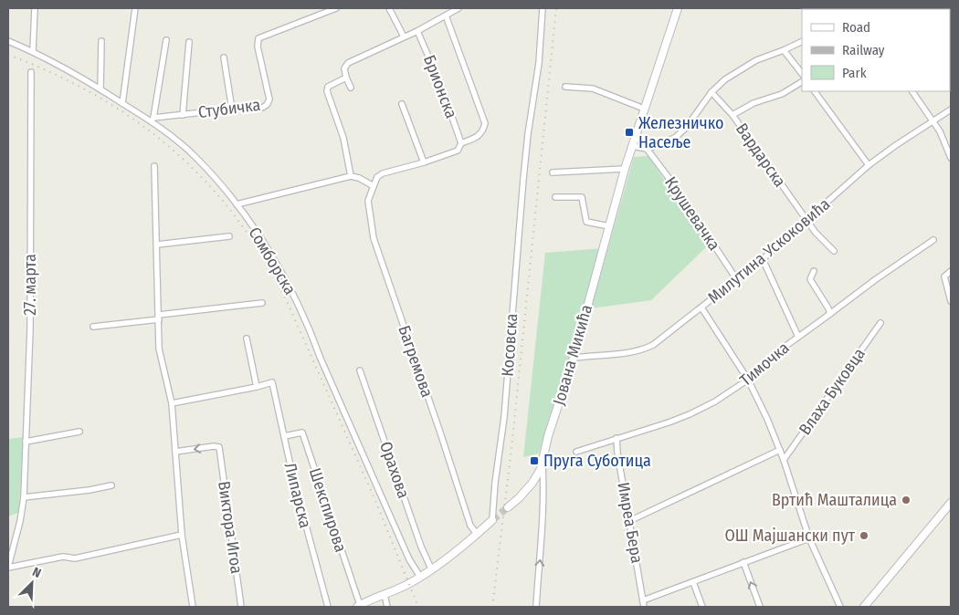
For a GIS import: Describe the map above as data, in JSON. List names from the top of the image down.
{
  "streets": {
    "street": [
      "Брионска",
      "Стубичка",
      "Вардарска",
      "Крушевачка",
      "Милутина Ускоковића",
      "Сомборска",
      "27. марта",
      "Косовска",
      "Јована Микића",
      "Багремова",
      "Тимочка",
      "Влаха Буковца",
      "Орахова",
      "Липарска",
      "Шекспирова",
      "Имреа Бера",
      "Виктора Игоа"
    ]
  },
  "crossings": [
    ["Стубичка", "Сомборска"],
    ["Вардарска", "Милутина Ускоковића"],
    ["Крушевачка", "Милутина Ускоковића"],
    ["Милутина Ускоковића", "Јована Микића"],
    ["Сомборска", "Косовска"],
    ["Косовска", "Багремова"],
    ["Косовска", "Орахова"],
    ["Косовска", "Шекспирова"],
    ["Тимочка", "Имреа Бера"],
    ["Липарска", "Шекспирова"]
  ],
  "places": {
    "transit": ["Железничко Насеље", "Пруга Суботица"],
    "other": ["Вртић Машталица", "ОШ Мајшански пут"]
  },
  "legend": ["Road", "Railway", "Park"],
  "north": "top right"
}
